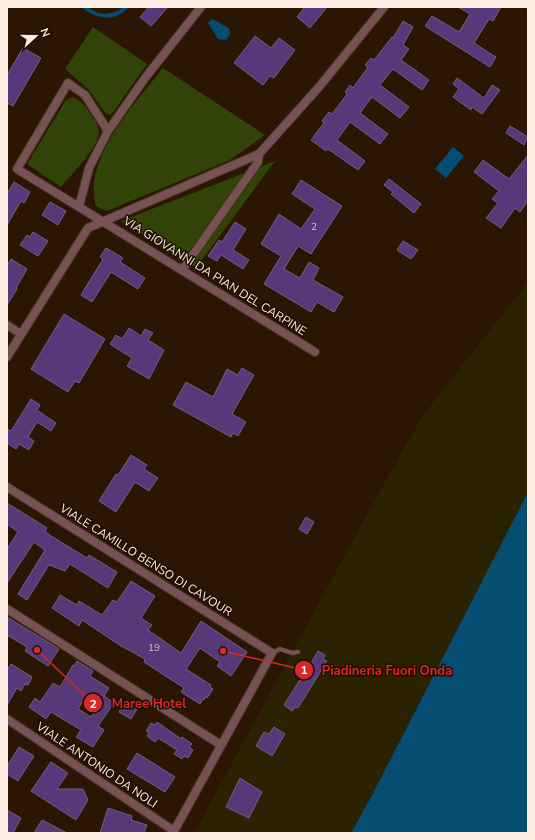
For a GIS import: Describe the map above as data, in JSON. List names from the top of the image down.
{
  "streets": {
    "street": ["VIA GIOVANNI DA PIAN DEL CARPINE", "VIALE CAMILLO BENSO DI CAVOUR", "VIALE ANTONIO DA NOLI"]
  },
  "places": ["Maree Hotel", "Piadineria Fuori Onda"],
  "house_numbers": ["2", "19"],
  "north": "right"
}
